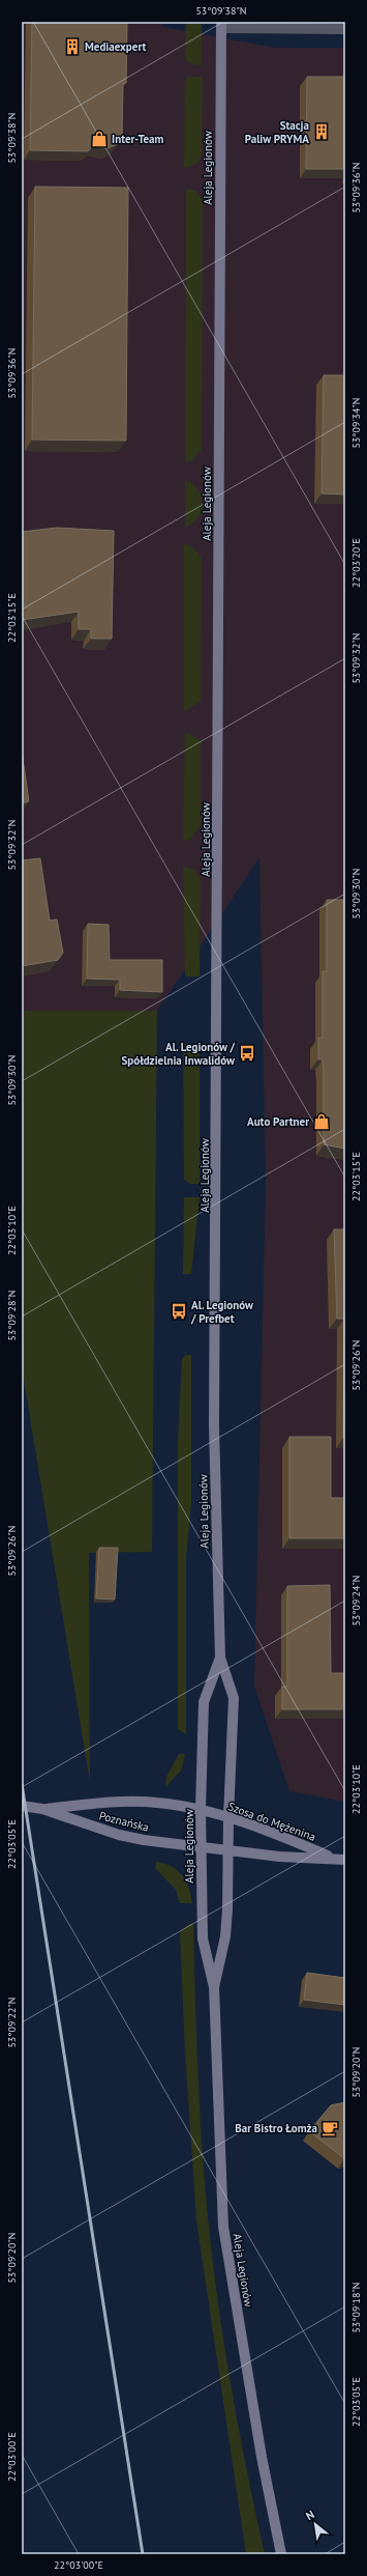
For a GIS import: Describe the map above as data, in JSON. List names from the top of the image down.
{
  "streets": {
    "main road": ["Aleja Legionów", "Poznańska", "Szosa do Mężenina"]
  },
  "crossings": [
    ["Aleja Legionów", "Poznańska"],
    ["Aleja Legionów", "Szosa do Mężenina"],
    ["Poznańska", "Szosa do Mężenina"]
  ],
  "places": {
    "building": ["Mediaexpert", "Stacja Paliw PRYMA"],
    "shop": ["Inter-Team", "Auto Partner"],
    "bus stop": ["Al. Legionów / Spółdzielnia Inwalidów", "Al. Legionów / Prefbet"],
    "cafe": ["Bar Bistro Łomża"]
  },
  "north": "top left",
  "coordinates": [
    "53°09'38\"N",
    "53°09'36\"N",
    "53°09'34\"N",
    "22°03'20\"E",
    "22°03'15\"E",
    "53°09'32\"N",
    "53°09'30\"N",
    "22°03'10\"E",
    "53°09'28\"N",
    "53°09'26\"N",
    "53°09'24\"N",
    "22°03'05\"E",
    "53°09'22\"N",
    "53°09'20\"N",
    "53°09'18\"N",
    "22°03'00\"E"
  ]
}
